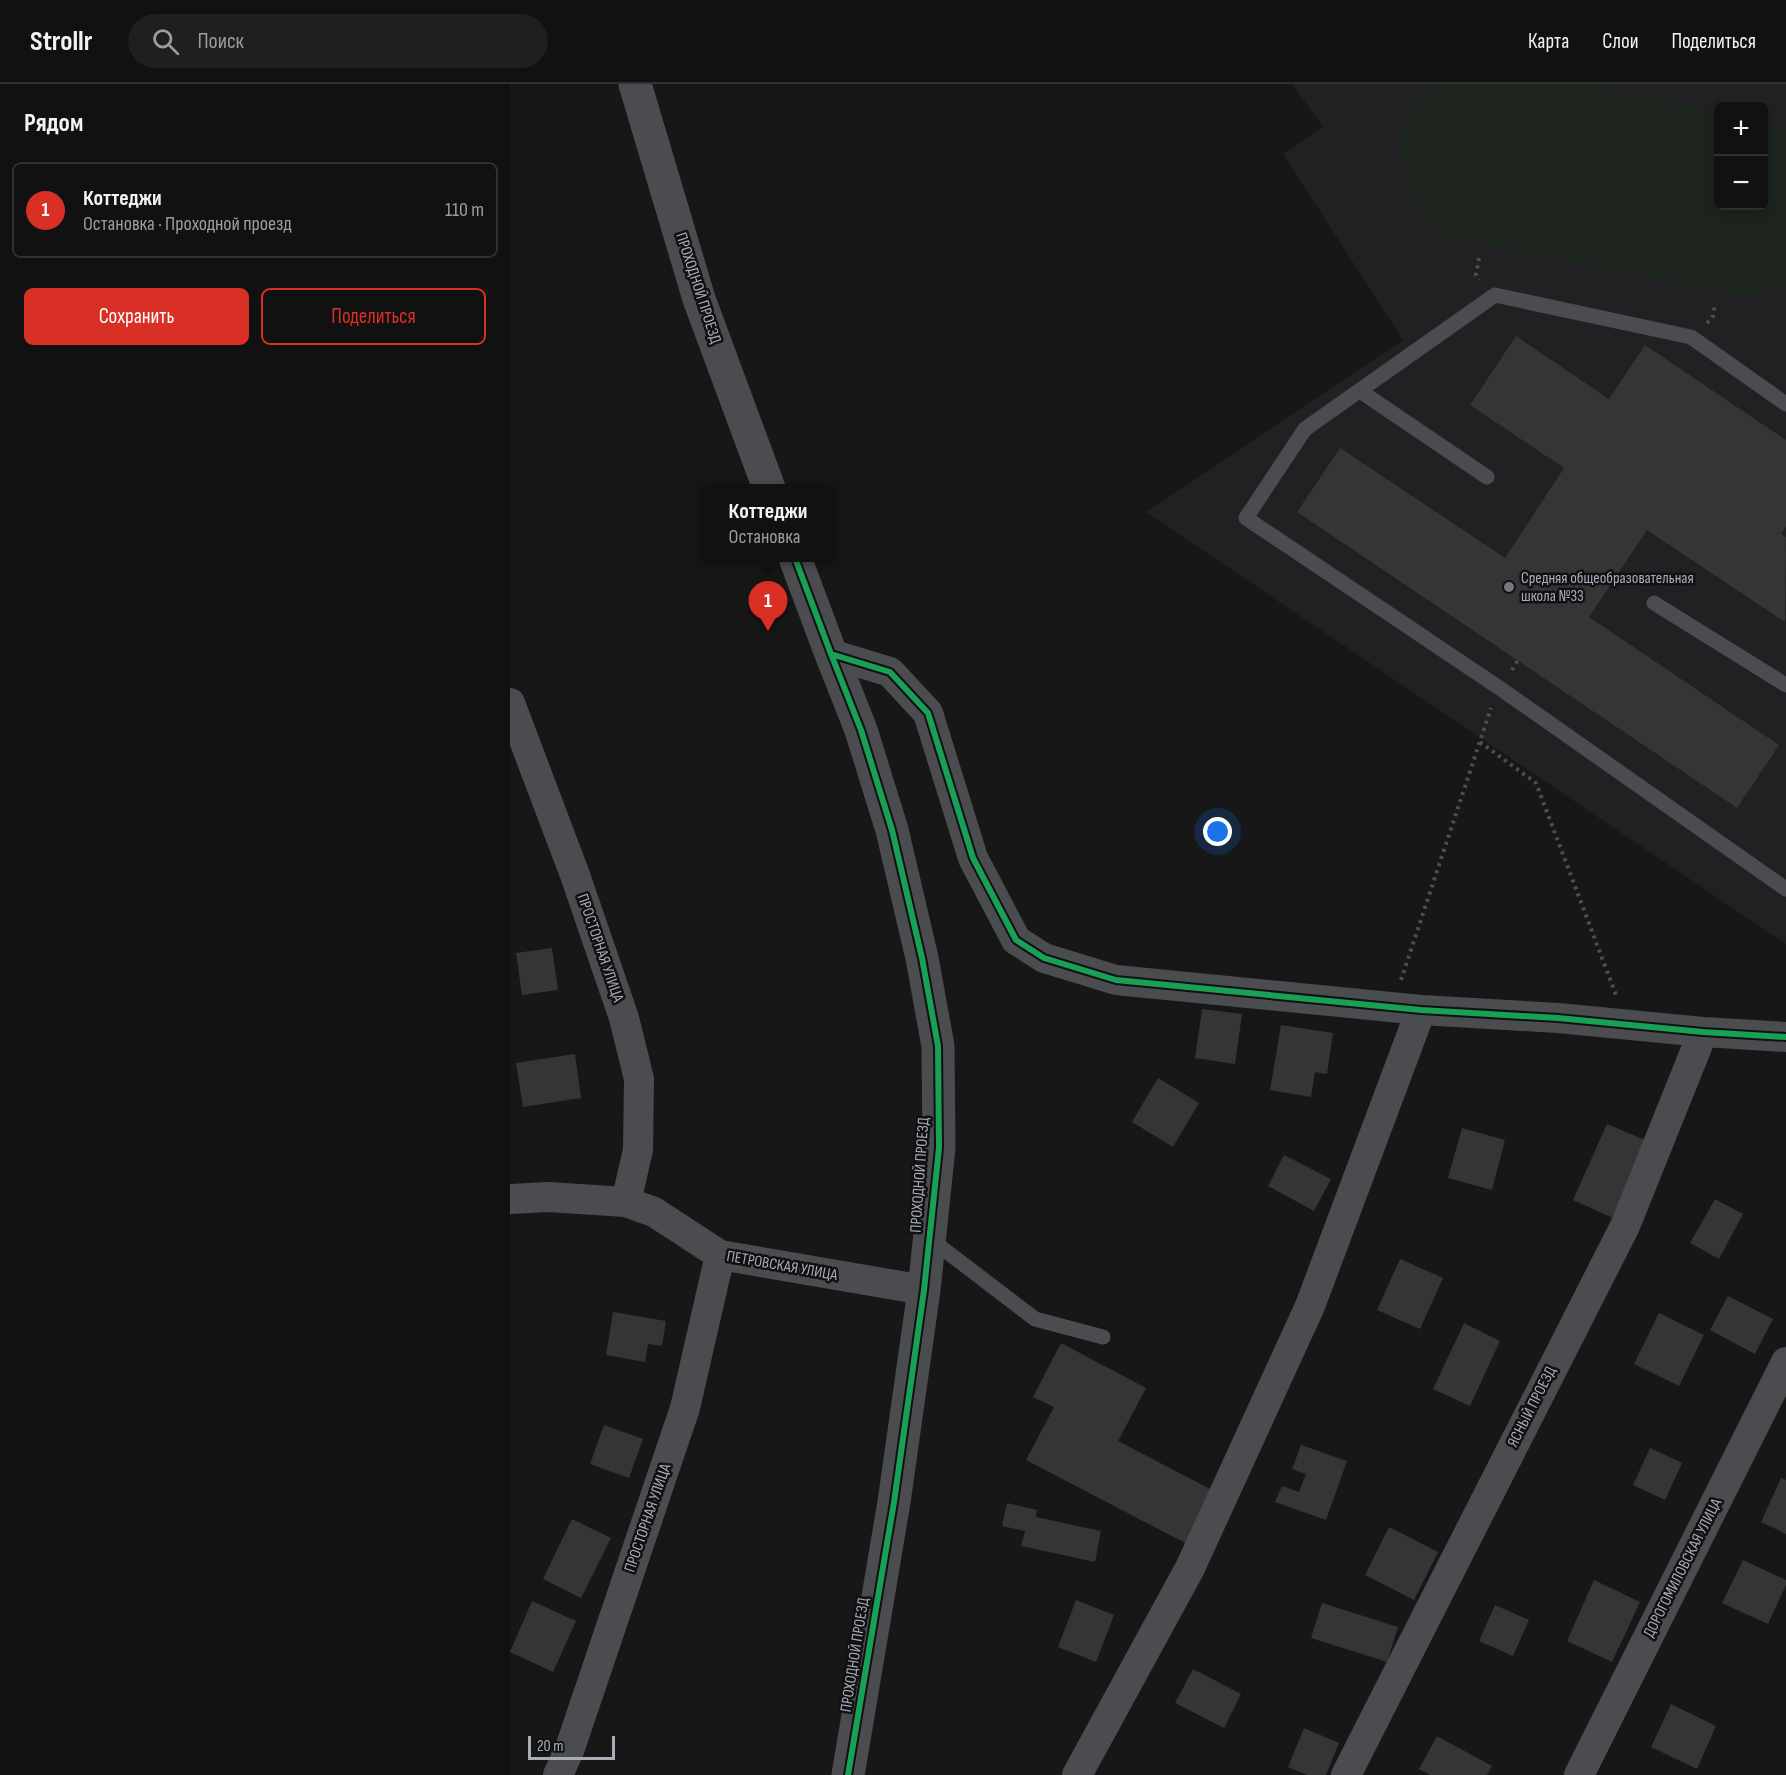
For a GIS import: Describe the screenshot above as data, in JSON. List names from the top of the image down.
{
  "streets": {
    "street": [
      "ПРОХОДНОЙ ПРОЕЗД",
      "ПРОСТОРНАЯ УЛИЦА",
      "ПЕТРОВСКАЯ УЛИЦА",
      "ЯСНЫЙ ПРОЕЗД",
      "ДОРОГОМИЛОВСКАЯ УЛИЦА"
    ]
  },
  "crossings": [
    ["ПРОХОДНОЙ ПРОЕЗД", "ПЕТРОВСКАЯ УЛИЦА"],
    ["ПРОСТОРНАЯ УЛИЦА", "ПЕТРОВСКАЯ УЛИЦА"]
  ],
  "places": ["Средняя общеобразовательная школа №33"],
  "scale_bar": "20 m",
  "page": {
    "header": "Strollr",
    "search": "Поиск",
    "nav": ["Карта", "Слои", "Поделиться"],
    "heading": "Рядом",
    "map_buttons": ["+", "−"],
    "list": [
      {
        "mark": "1",
        "name": "Коттеджи",
        "note": "Остановка · Проходной проезд",
        "value": "110 m"
      }
    ],
    "buttons": ["Сохранить", "Поделиться"],
    "popup": ["Коттеджи", "Остановка"],
    "pins": "1",
    "scale": "20 m"
  }
}
